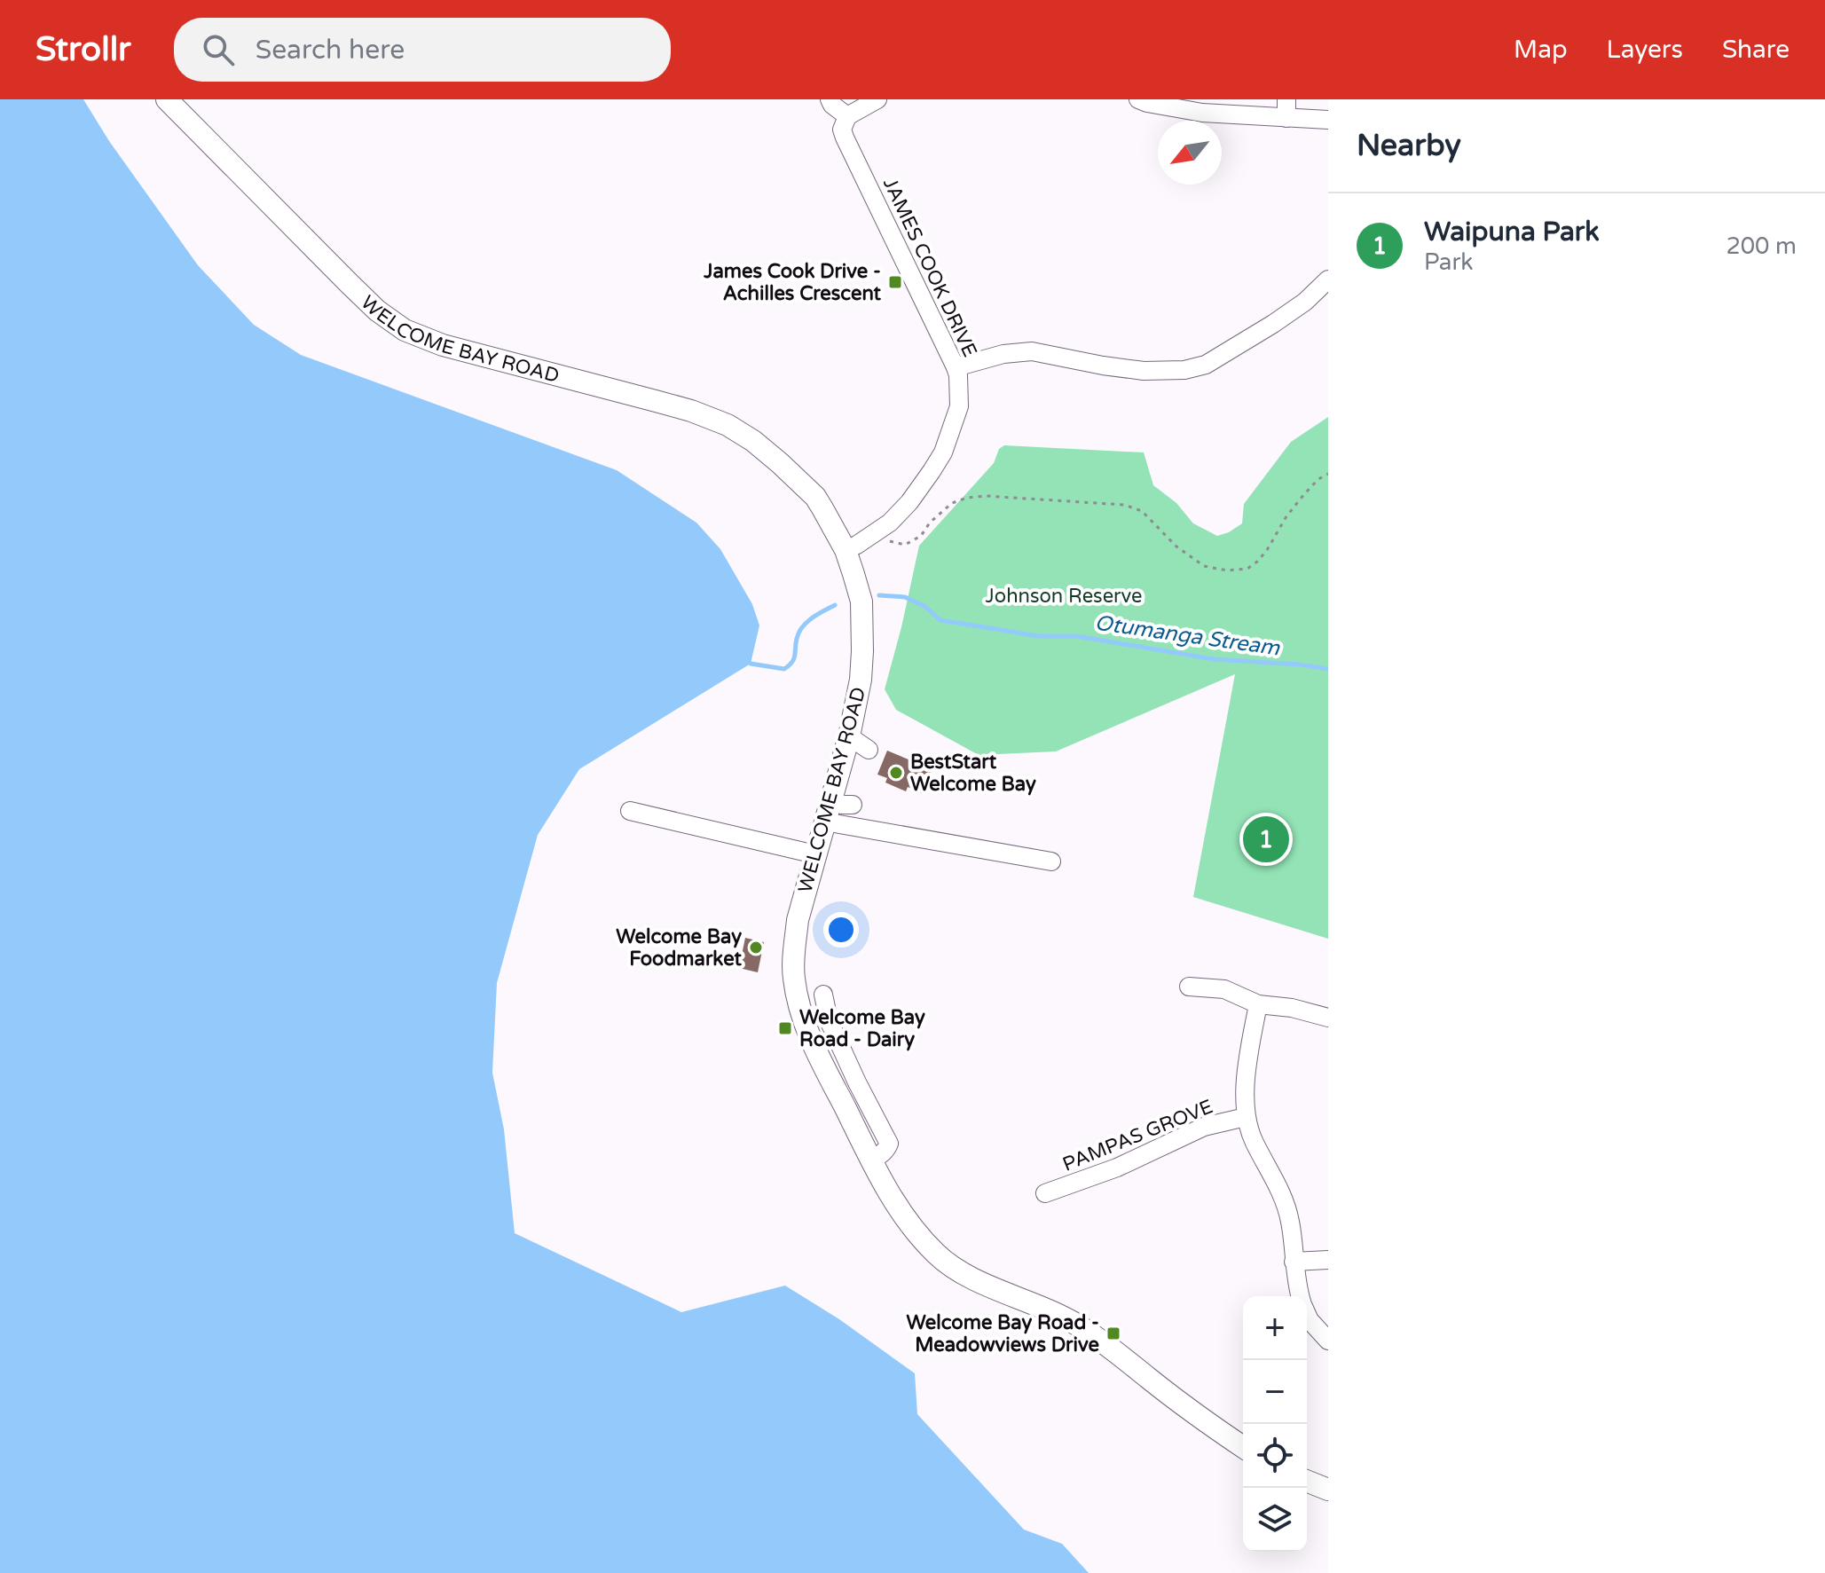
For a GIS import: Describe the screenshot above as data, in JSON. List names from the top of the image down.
{
  "streets": {
    "main road": ["WELCOME BAY ROAD"],
    "street": ["JAMES COOK DRIVE", "PAMPAS GROVE"]
  },
  "crossings": [
    ["JAMES COOK DRIVE", "WELCOME BAY ROAD"]
  ],
  "water": ["Otumanga Stream"],
  "parks": ["Johnson Reserve"],
  "places": {
    "transit": ["James Cook Drive - Achilles Crescent", "Welcome Bay Road - Dairy", "Welcome Bay Road - Meadowviews Drive"],
    "other": ["BestStart Welcome Bay", "Welcome Bay Foodmarket"]
  },
  "north": "bottom left",
  "page": {
    "header": "Strollr",
    "search": "Search here",
    "nav": ["Map", "Layers", "Share"],
    "heading": "Nearby",
    "list": [
      {
        "mark": "1",
        "name": "Waipuna Park",
        "note": "Park",
        "value": "200 m"
      }
    ],
    "pins": "1",
    "map_buttons": ["+", "−"]
  }
}
